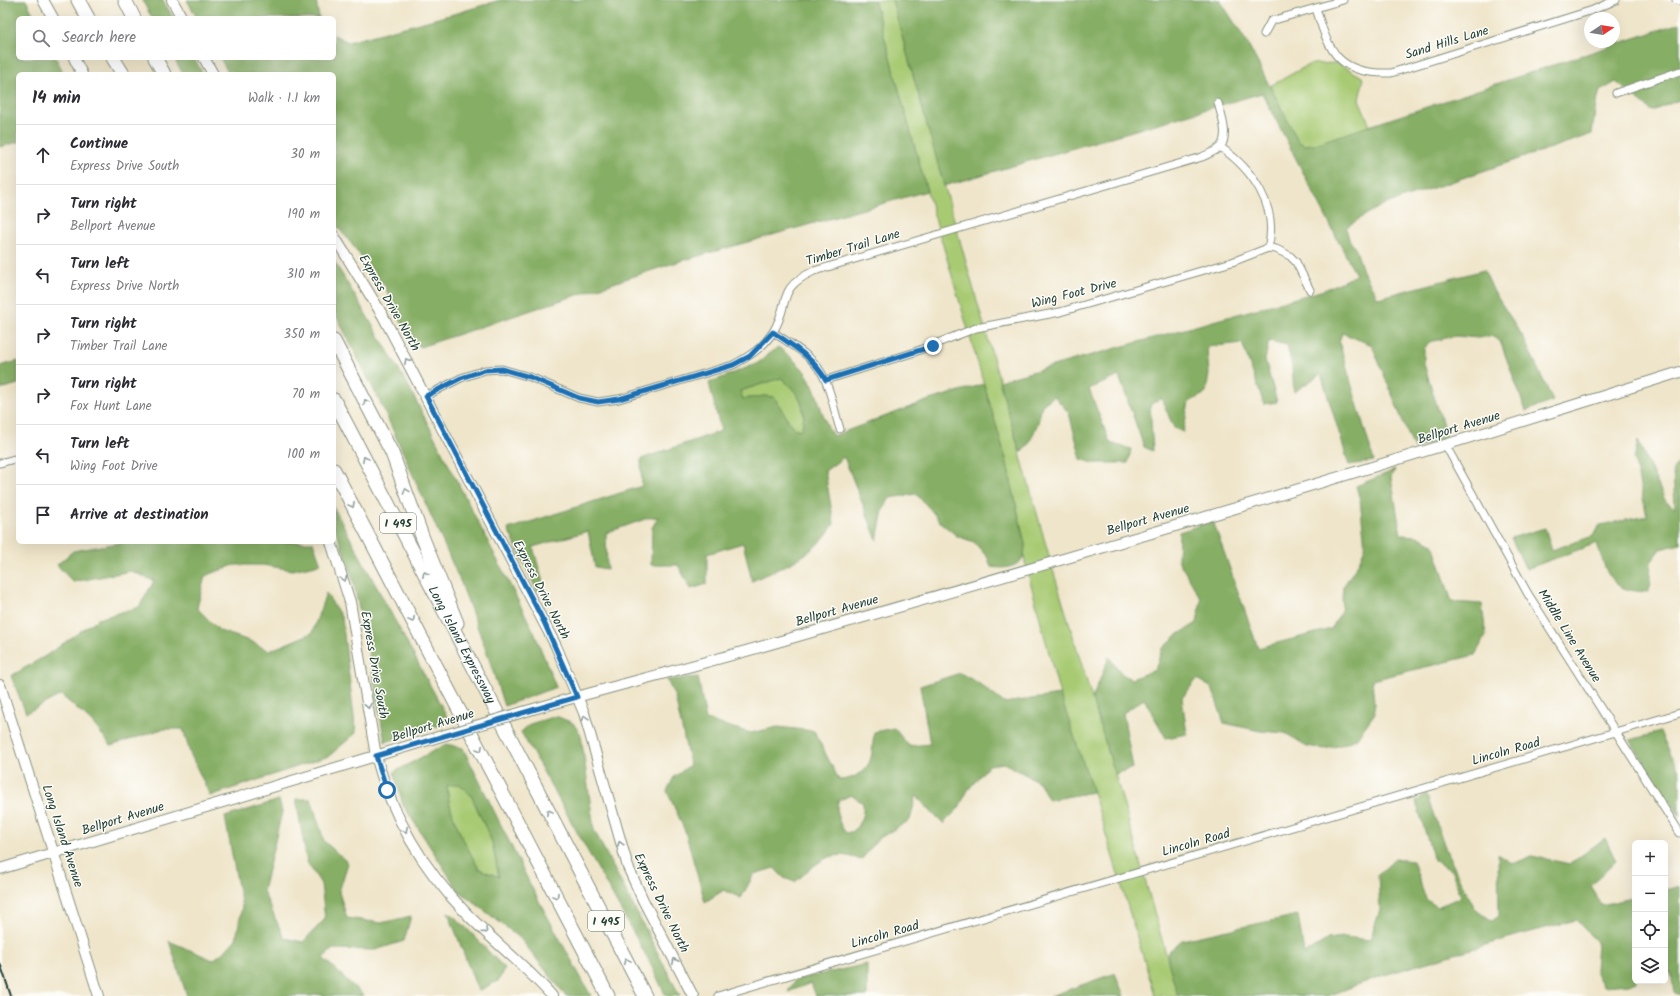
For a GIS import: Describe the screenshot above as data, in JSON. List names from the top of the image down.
{
  "streets": {
    "highway": ["I 495", "Long Island Expressway"],
    "main road": [
      "Express Drive North",
      "Bellport Avenue",
      "Express Drive South",
      "Long Island Avenue"
    ],
    "street": [
      "Sand Hills Lane",
      "Timber Trail Lane",
      "Wing Foot Drive",
      "Middle Line Avenue",
      "Lincoln Road"
    ]
  },
  "crossings": [
    ["Timber Trail Lane", "Express Drive North"],
    ["Express Drive North", "Bellport Avenue"],
    ["Bellport Avenue", "Middle Line Avenue"],
    ["Bellport Avenue", "Express Drive South"],
    ["Bellport Avenue", "Long Island Avenue"],
    ["Middle Line Avenue", "Lincoln Road"]
  ],
  "one_way": ["Express Drive North", "Express Drive South"],
  "north": "right",
  "page": {
    "search": "Search here",
    "heading": ["14 min", "Walk · 1.1 km"],
    "list": [
      ["Continue", "Express Drive South", "30 m"],
      ["Turn right", "Bellport Avenue", "190 m"],
      ["Turn left", "Express Drive North", "310 m"],
      ["Turn right", "Timber Trail Lane", "350 m"],
      ["Turn right", "Fox Hunt Lane", "70 m"],
      ["Turn left", "Wing Foot Drive", "100 m"],
      "Arrive at destination"
    ],
    "map_buttons": ["+", "−"]
  }
}
